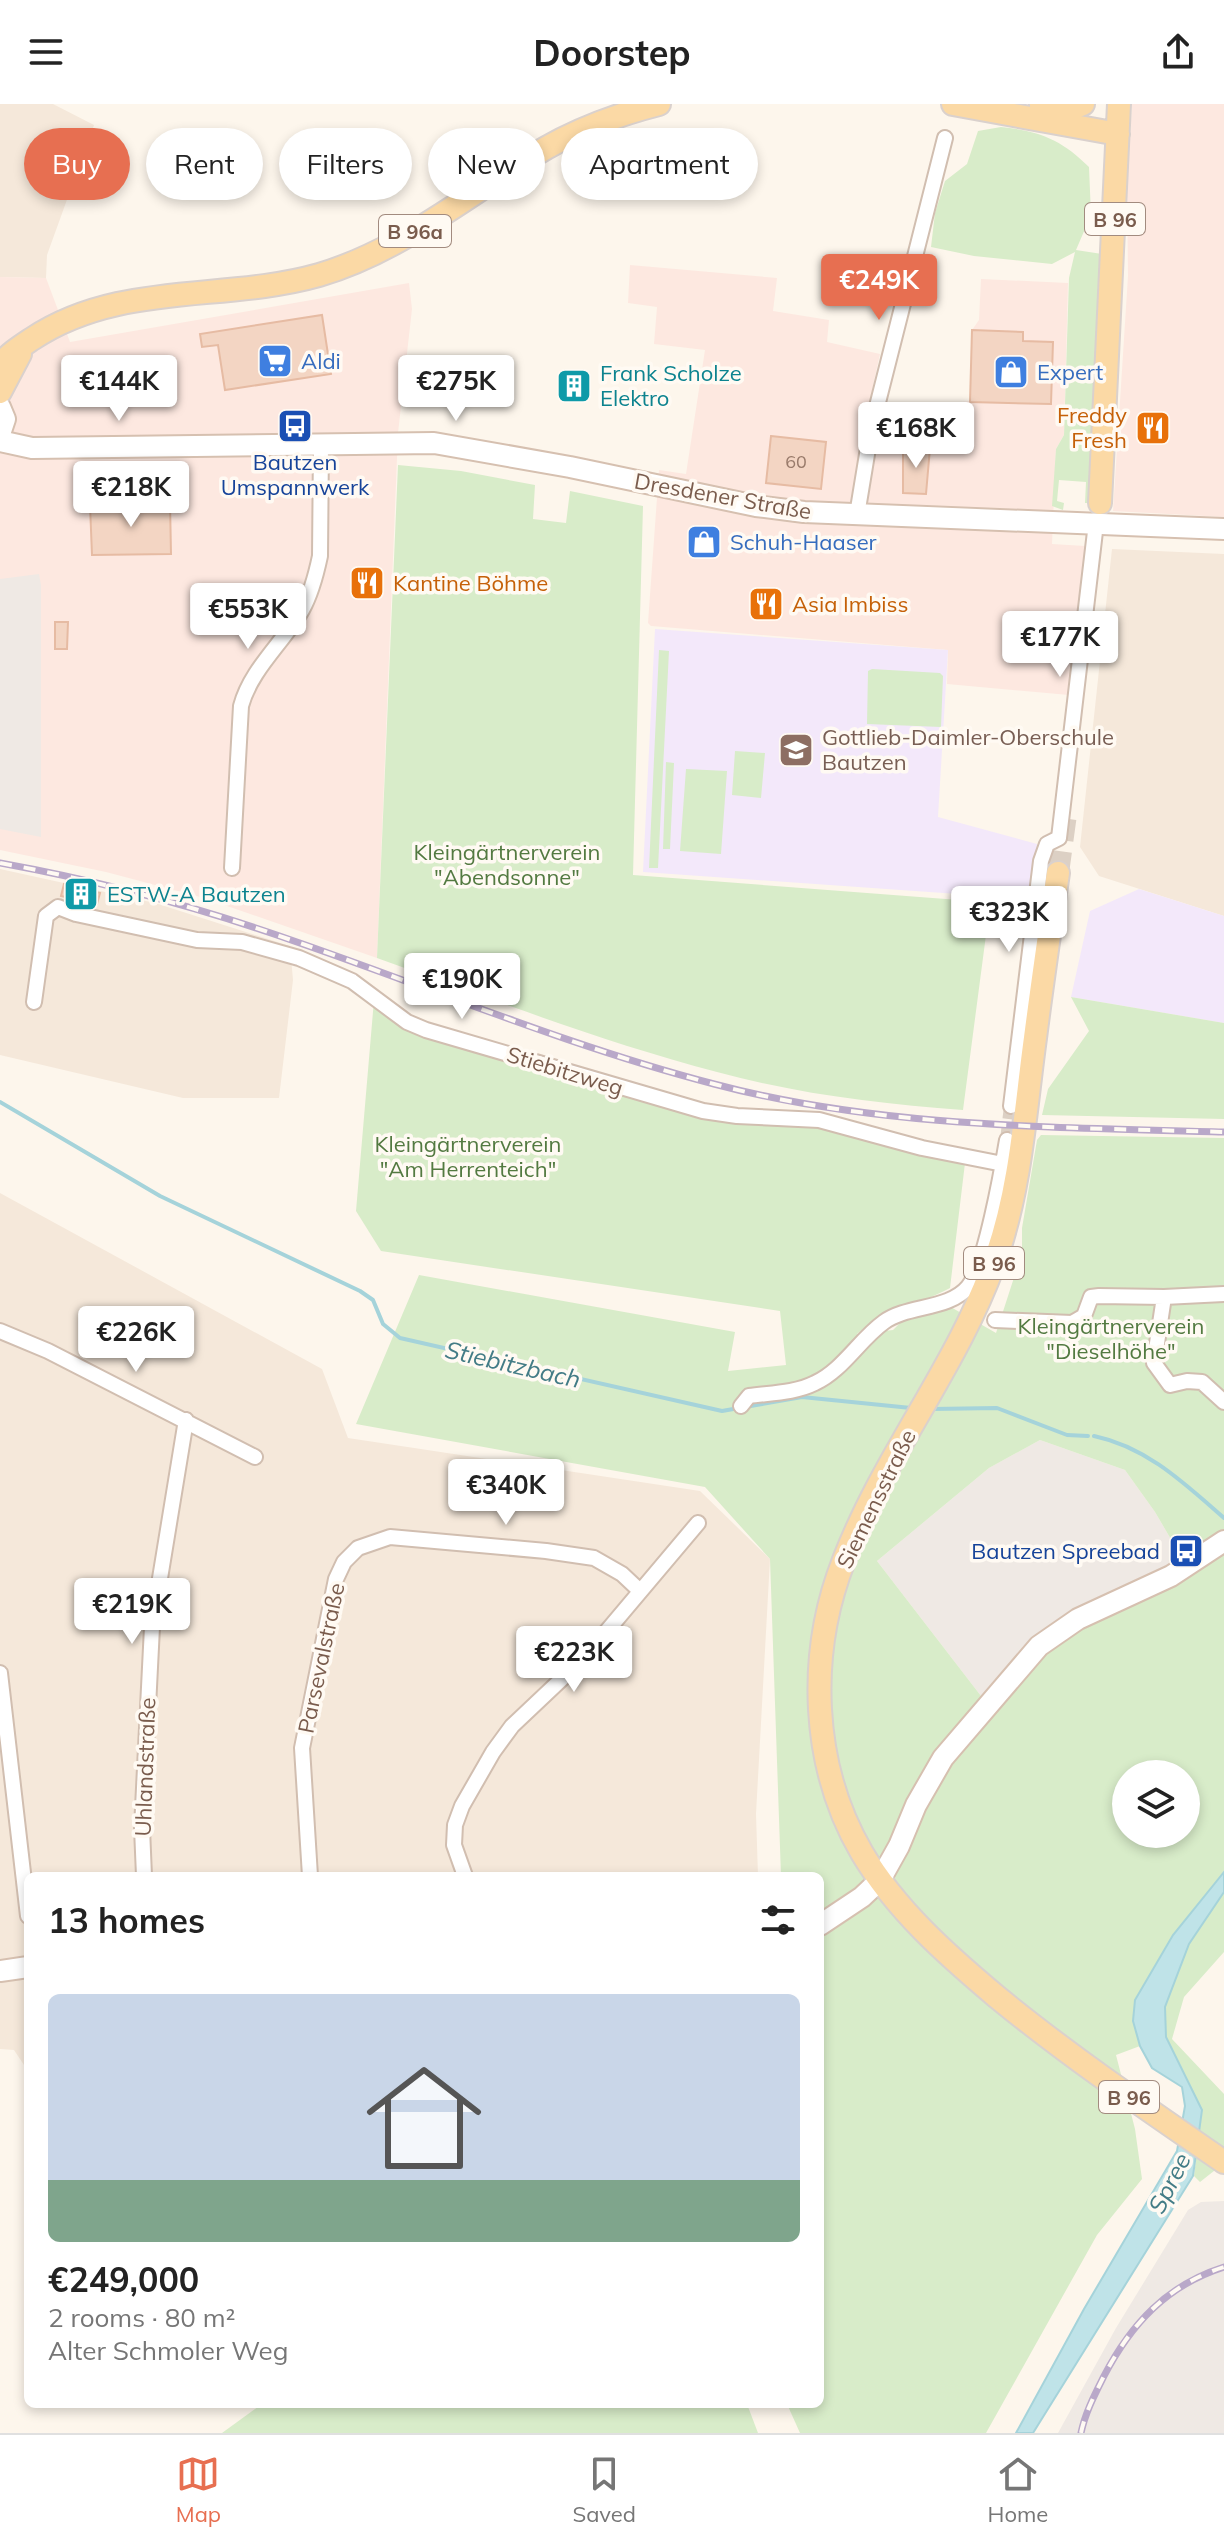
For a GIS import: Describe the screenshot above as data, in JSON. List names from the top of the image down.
{
  "streets": {
    "main road": [
      "B 96",
      "B 96a",
      "Dresdener Straße",
      "Siemensstraße"
    ],
    "street": ["Stiebitzweg", "Parsevalstraße", "Uhlandstraße"]
  },
  "crossings": [
    ["B 96", "Dresdener Straße"]
  ],
  "water": ["Stiebitzbach", "Spree"],
  "parks": ["Kleingärtnerverein \"Abendsonne\"", "Kleingärtnerverein \"Am Herrenteich\"", "Kleingärtnerverein \"Dieselhöhe\""],
  "places": {
    "supermarket": ["Aldi"],
    "shop": ["Expert", "Schuh-Haaser"],
    "building": ["Frank Scholze Elektro", "ESTW-A Bautzen"],
    "bus stop": ["Bautzen Umspannwerk", "Bautzen Spreebad"],
    "restaurant": ["Freddy Fresh", "Kantine Böhme", "Asia Imbiss"],
    "school or university": ["Gottlieb-Daimler-Oberschule Bautzen"]
  },
  "house_numbers": ["60"],
  "page": {
    "header": "Doorstep",
    "chip": [
      "Buy",
      "Rent",
      "Filters",
      "New",
      "Apartment"
    ],
    "price": [
      "€249K",
      "€144K",
      "€275K",
      "€168K",
      "€218K",
      "€553K",
      "€177K",
      "€323K",
      "€190K",
      "€226K",
      "€340K",
      "€219K",
      "€223K"
    ],
    "heading": "13 homes",
    "list": [
      {
        "name": "€249,000",
        "note": "2 rooms · 80 m² · Alter Schmoler Weg"
      }
    ],
    "tabs": ["Map", "Saved", "Home"]
  }
}
